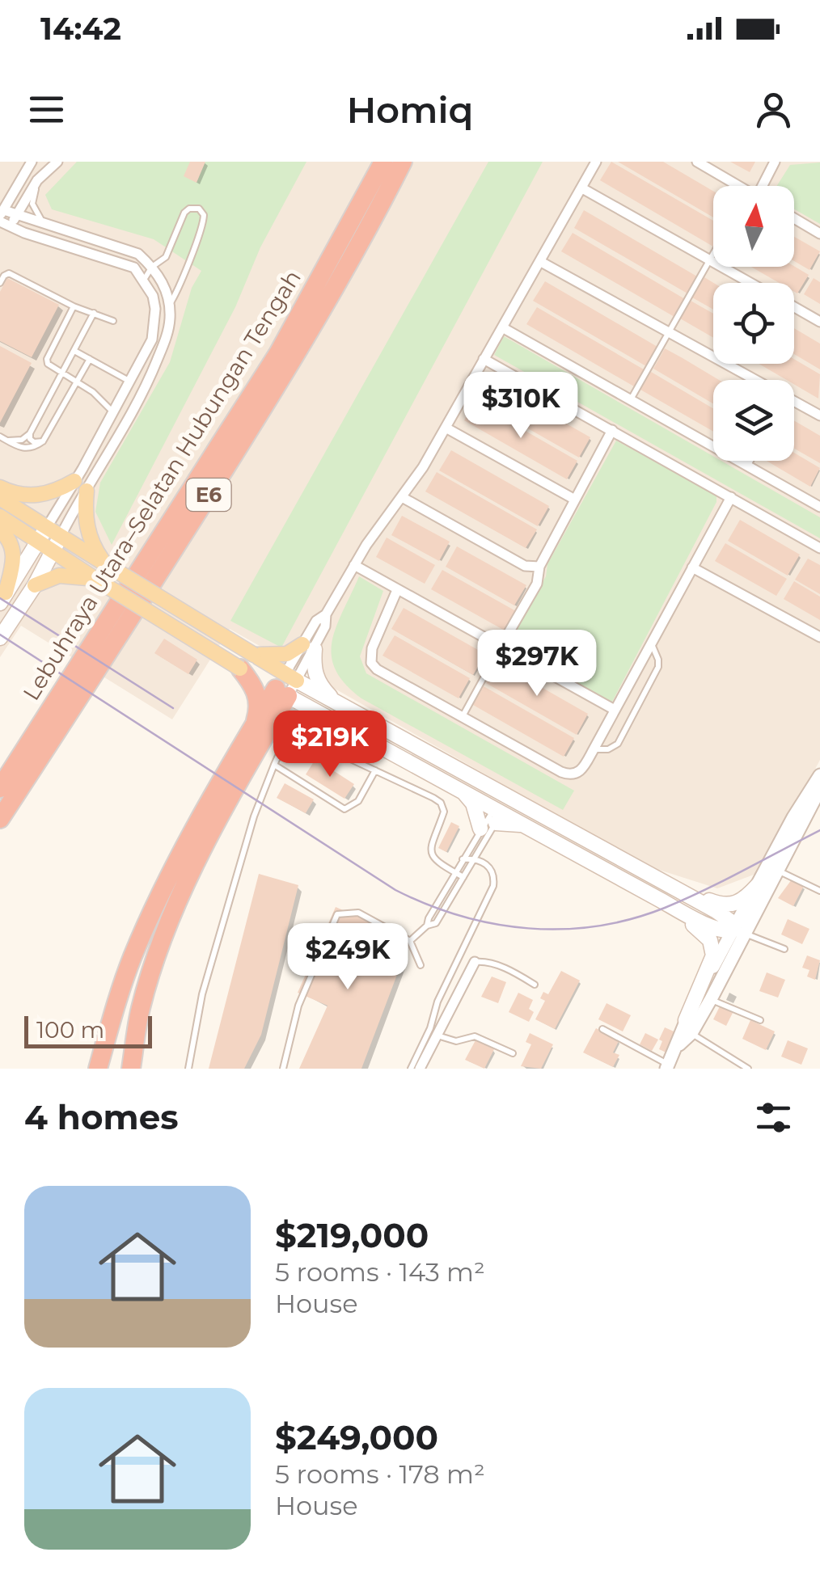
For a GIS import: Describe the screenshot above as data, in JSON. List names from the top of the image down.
{
  "streets": {
    "highway": ["Lebuhraya Utara–Selatan Hubungan Tengah", "E6"]
  },
  "scale_bar": "100 m",
  "north": "top",
  "page": {
    "status": "14:42",
    "header": "Homiq",
    "price": [
      "$310K",
      "$297K",
      "$219K",
      "$249K"
    ],
    "scale": "100 m",
    "heading": "4 homes",
    "list": [
      {
        "name": "$219,000",
        "note": "5 rooms · 143 m² · House"
      },
      {
        "name": "$249,000",
        "note": "5 rooms · 178 m² · House"
      }
    ]
  }
}
